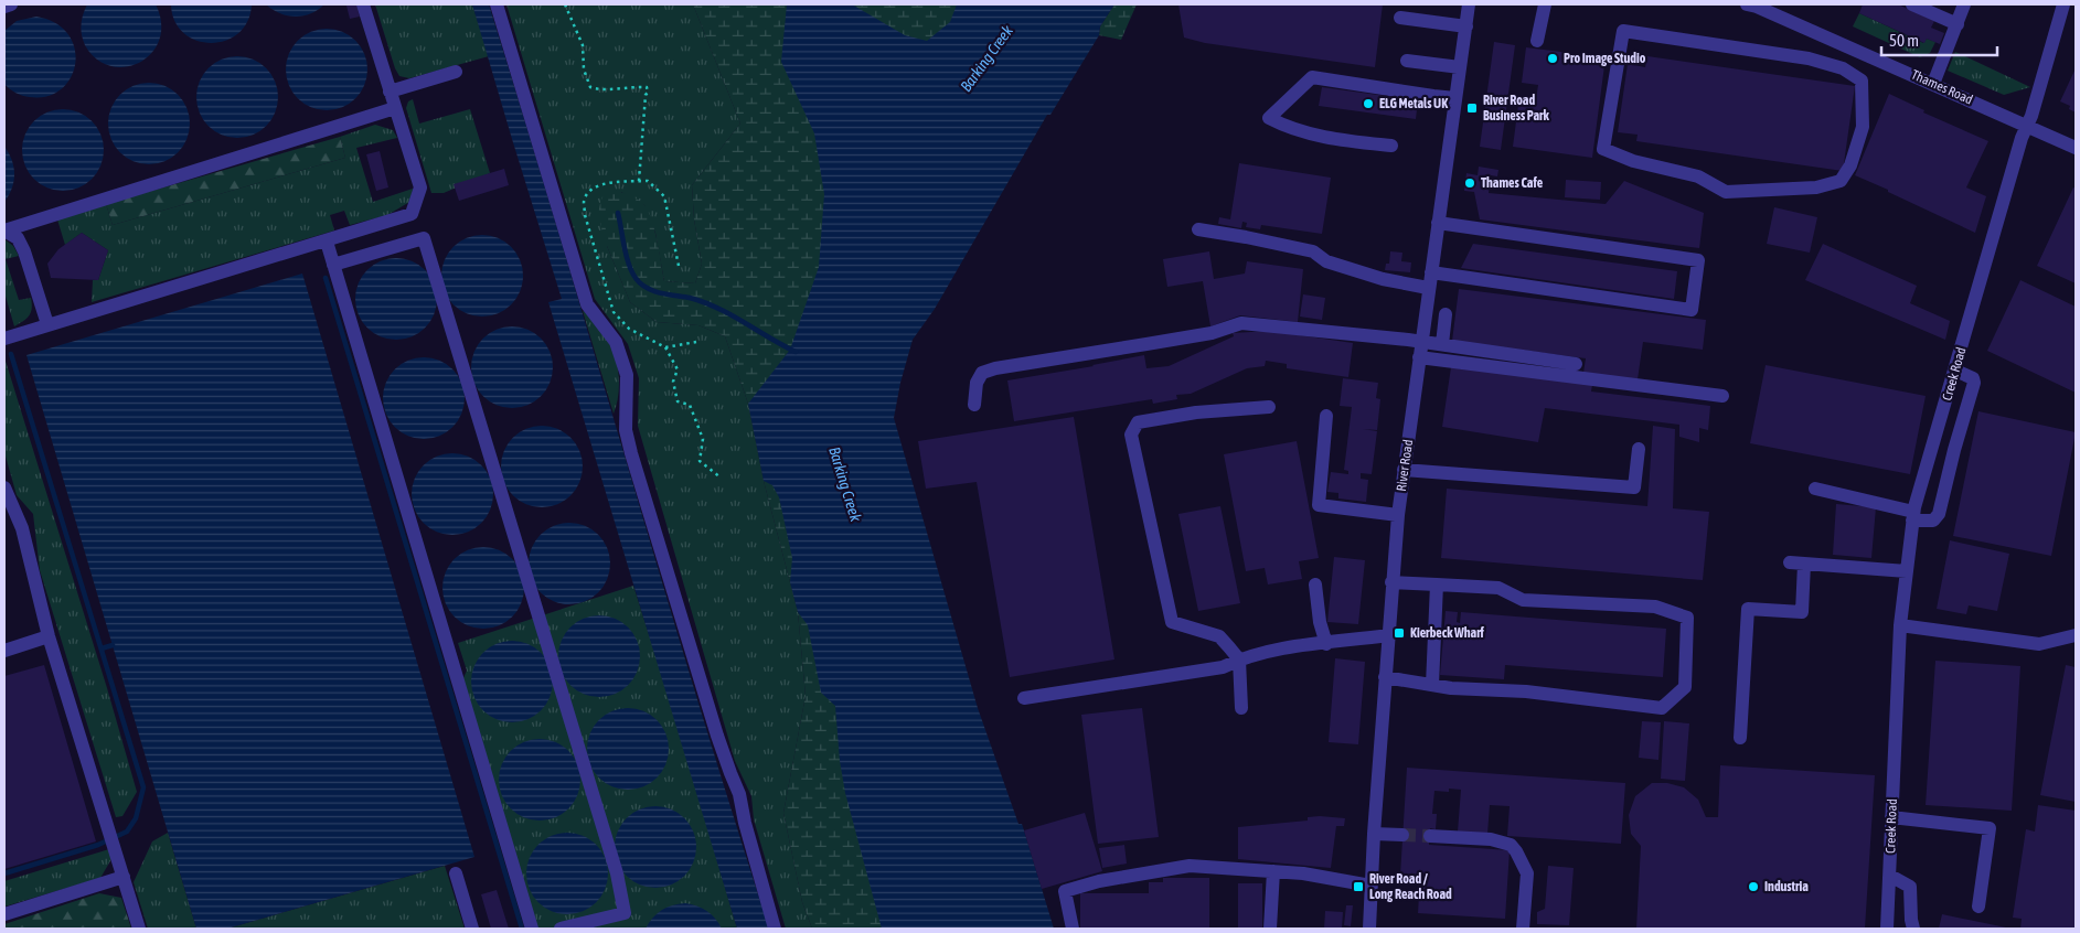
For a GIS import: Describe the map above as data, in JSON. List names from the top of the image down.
{
  "streets": {
    "street": ["Thames Road", "Creek Road", "River Road"]
  },
  "crossings": [
    ["Thames Road", "Creek Road"]
  ],
  "water": ["Barking Creek"],
  "places": {
    "other": [
      "Pro Image Studio",
      "ELG Metals UK",
      "Thames Cafe",
      "Industria"
    ],
    "transit": ["River Road Business Park", "Kierbeck Wharf", "River Road / Long Reach Road"]
  },
  "scale_bar": "50 m"
}
